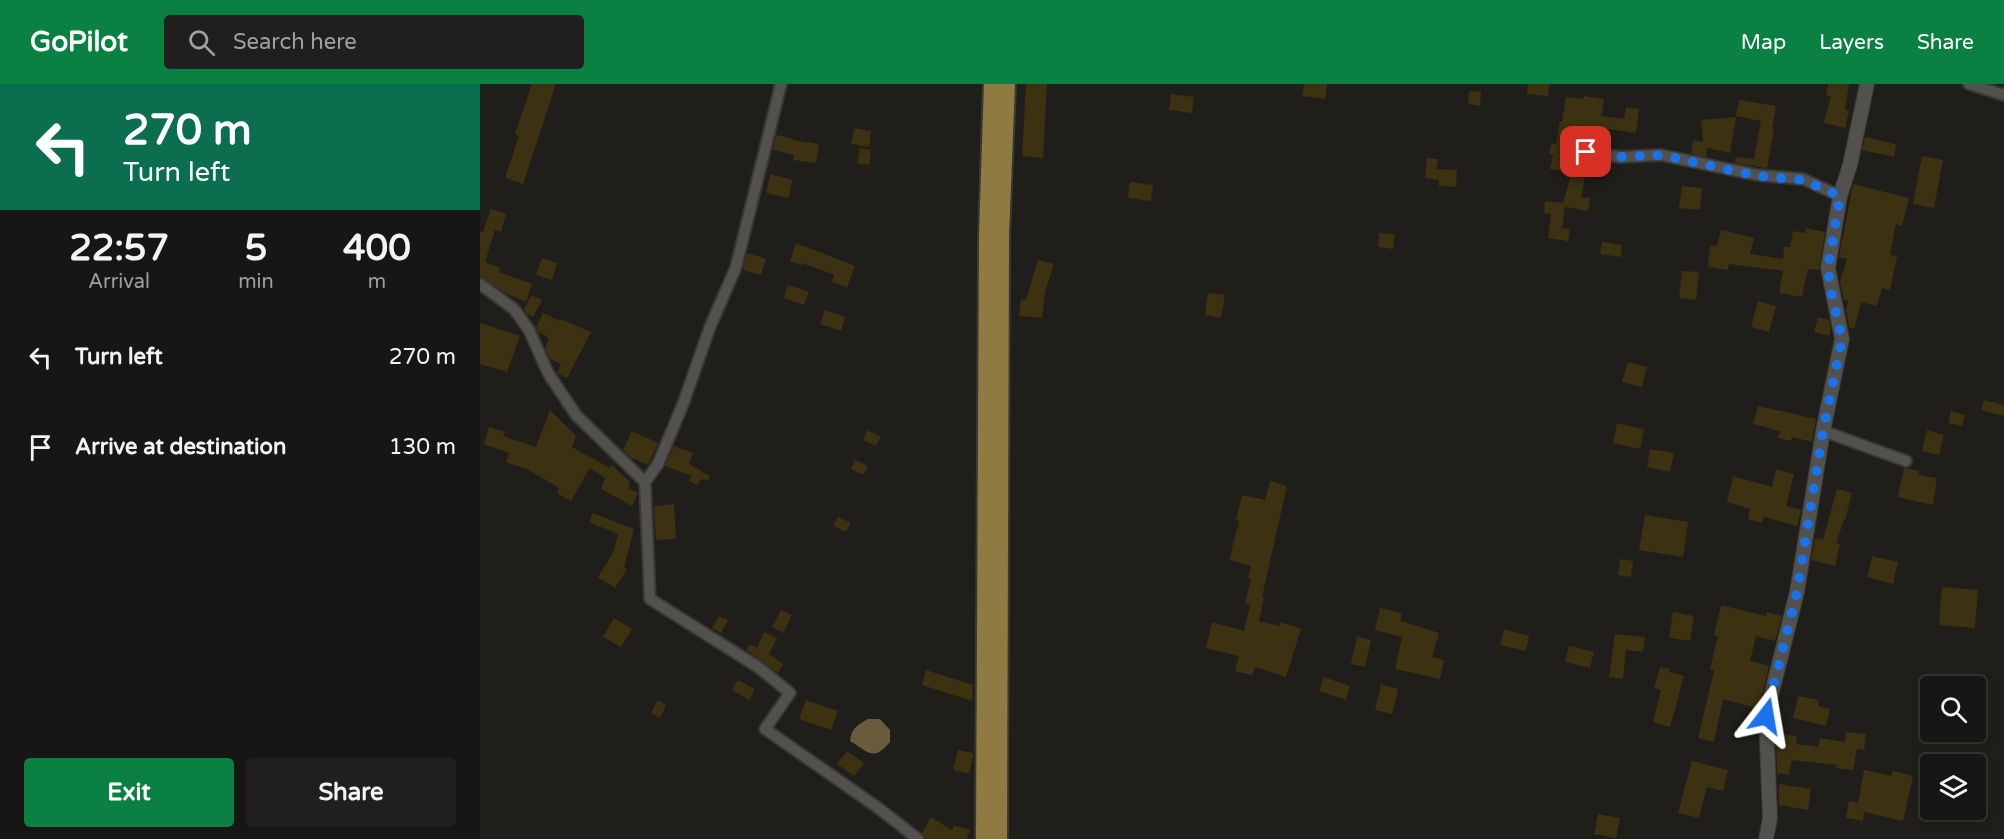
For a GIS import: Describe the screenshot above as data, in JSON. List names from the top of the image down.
{
  "page": {
    "header": "GoPilot",
    "search": "Search here",
    "nav": ["Map", "Layers", "Share"],
    "turn": ["270 m", "Turn left"],
    "eta": [
      "22:57",
      "Arrival",
      "5",
      "min",
      "400",
      "m"
    ],
    "list": [
      {
        "name": "Turn left",
        "value": "270 m"
      },
      {
        "name": "Arrive at destination",
        "value": "130 m"
      }
    ],
    "buttons": ["Exit", "Share"]
  }
}
